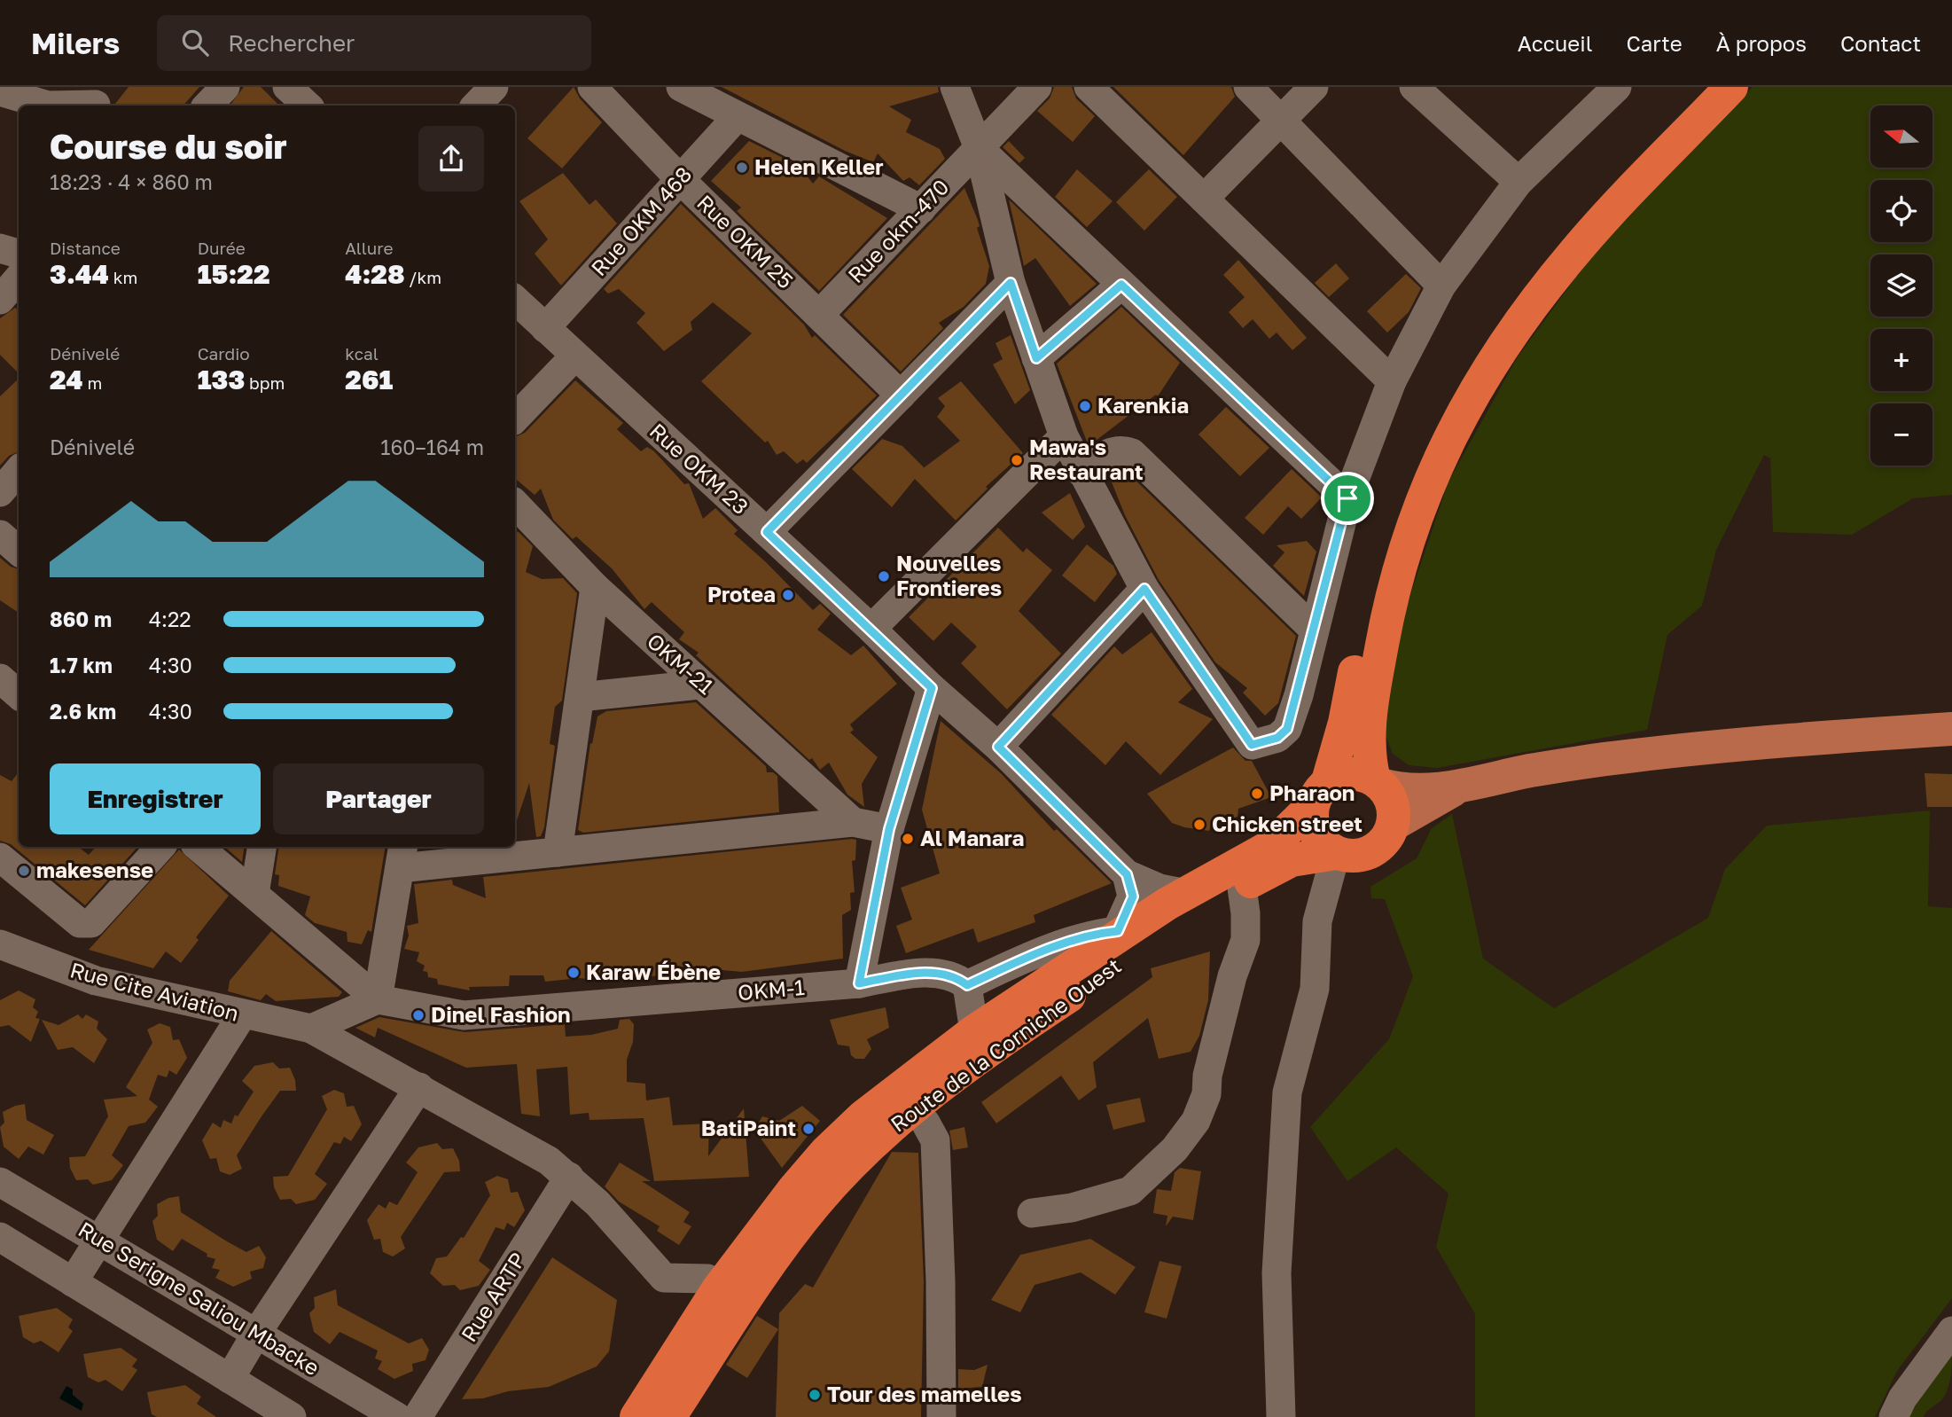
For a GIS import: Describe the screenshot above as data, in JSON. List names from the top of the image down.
{
  "streets": {
    "highway": ["Route de la Corniche Ouest"],
    "street": [
      "Rue OKM 468",
      "Rue okm-470",
      "Rue OKM 25",
      "Rue OKM 23",
      "OKM-21",
      "OKM-1",
      "Rue Cite Aviation",
      "Rue ARTP",
      "Rue Serigne Saliou Mbacke"
    ]
  },
  "crossings": [
    ["Rue OKM 468", "Rue OKM 25"],
    ["Rue OKM 468", "Rue OKM 23"],
    ["Rue okm-470", "Rue OKM 25"],
    ["Rue Cite Aviation", "Route de la Corniche Ouest"],
    ["Rue Cite Aviation", "Rue ARTP"]
  ],
  "places": [
    "Helen Keller",
    "Karenkia",
    "Mawa's Restaurant",
    "Nouvelles Frontieres",
    "Protea",
    "Pharaon",
    "Chicken street",
    "Al Manara",
    "makesense",
    "Karaw Ébène",
    "Dinel Fashion",
    "BatiPaint",
    "Tour des mamelles"
  ],
  "north": "left",
  "page": {
    "header": "Milers",
    "search": "Rechercher",
    "nav": [
      "Accueil",
      "Carte",
      "À propos",
      "Contact"
    ],
    "map_buttons": ["+", "−"],
    "heading": ["Course du soir", "18:23 · 4 × 860 m"],
    "stats": [
      ["Distance", "3.44 km"],
      ["Durée", "15:22"],
      ["Allure", "4:28 /km"],
      ["Dénivelé", "24 m"],
      ["Cardio", "133 bpm"],
      ["kcal", "261"]
    ],
    "chart": ["Dénivelé", "160–164 m"],
    "list": [
      {
        "name": "860 m",
        "note": "4:22"
      },
      {
        "name": "1.7 km",
        "note": "4:30"
      },
      {
        "name": "2.6 km",
        "note": "4:30"
      }
    ],
    "buttons": ["Enregistrer", "Partager"]
  }
}
